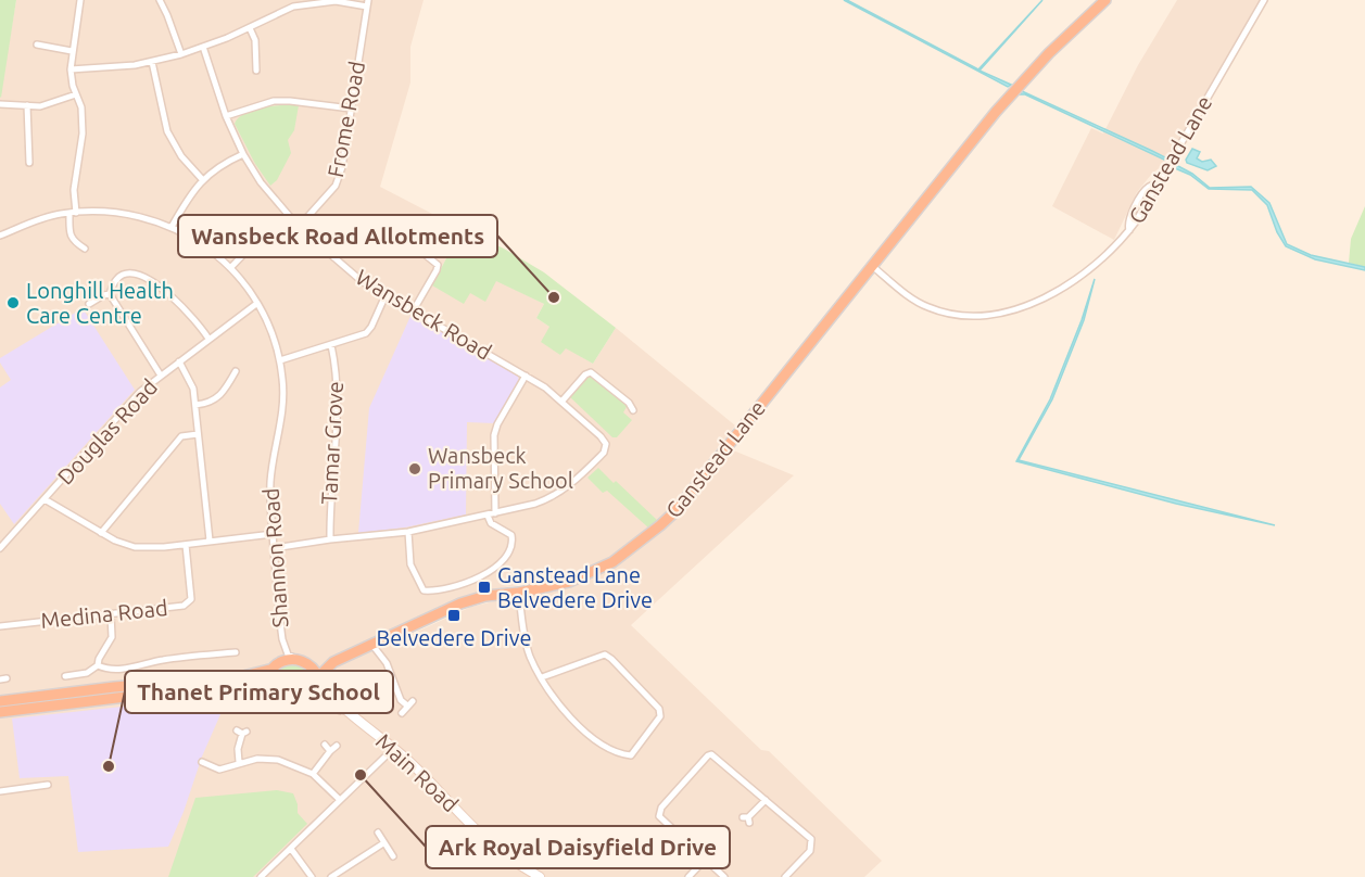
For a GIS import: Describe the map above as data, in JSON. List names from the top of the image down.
{
  "streets": {
    "highway": ["Ganstead Lane"],
    "main road": ["Main Road"],
    "street": [
      "Frome Road",
      "Wansbeck Road",
      "Douglas Road",
      "Tamar Grove",
      "Shannon Road",
      "Medina Road"
    ]
  },
  "crossings": [
    ["Frome Road", "Wansbeck Road"],
    ["Ganstead Lane", "Shannon Road"],
    ["Ganstead Lane", "Main Road"],
    ["Wansbeck Road", "Tamar Grove"],
    ["Wansbeck Road", "Shannon Road"],
    ["Douglas Road", "Shannon Road"],
    ["Shannon Road", "Main Road"]
  ],
  "places": {
    "other": [
      "Wansbeck Road Allotments",
      "Longhill Health Care Centre",
      "Wansbeck Primary School",
      "Thanet Primary School",
      "Ark Royal Daisyfield Drive"
    ],
    "transit": ["Ganstead Lane Belvedere Drive", "Belvedere Drive"]
  }
}
